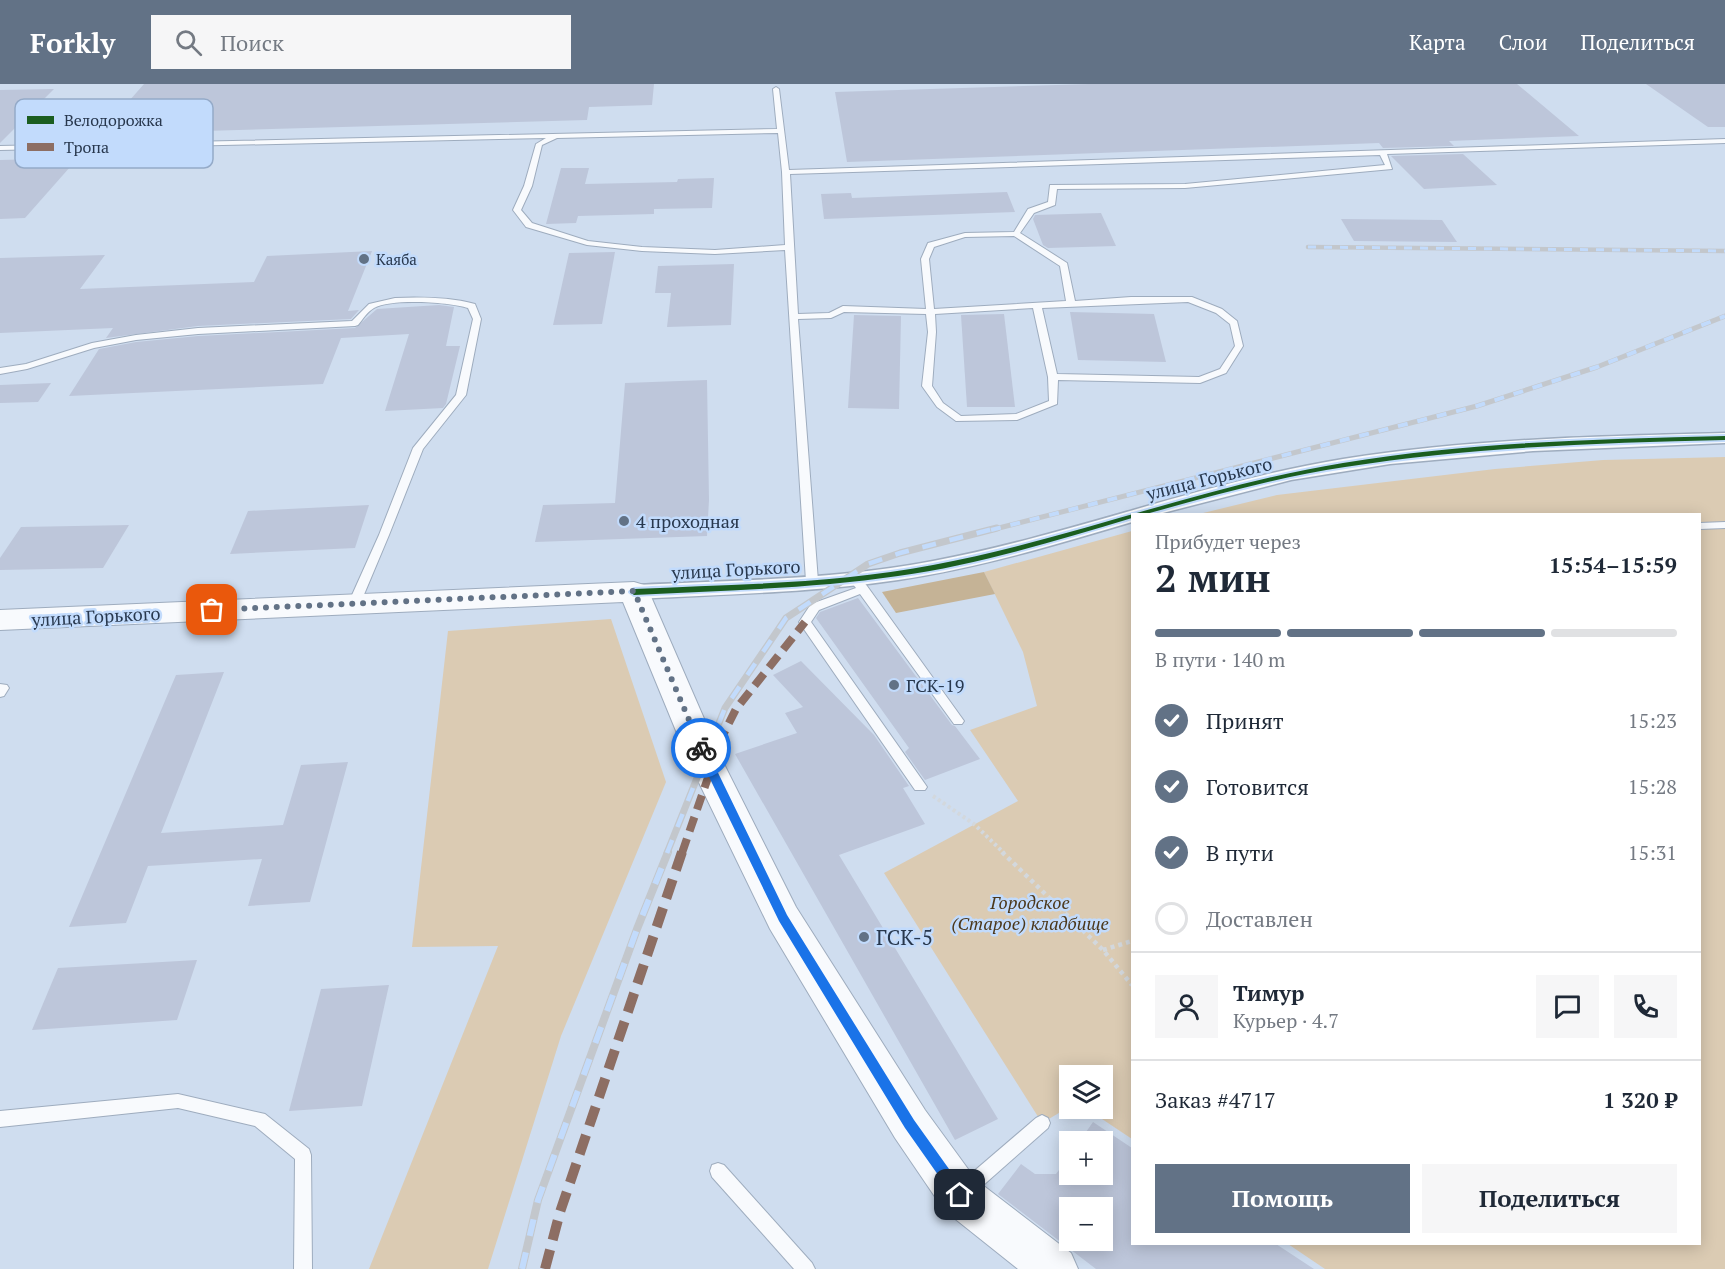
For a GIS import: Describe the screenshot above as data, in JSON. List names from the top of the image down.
{
  "streets": {
    "main road": ["улица Горького"]
  },
  "parks": ["Городское (Старое) кладбище"],
  "places": [
    "Каяба",
    "4 проходная",
    "ГСК-19",
    "ГСК-5"
  ],
  "legend": ["Велодорожка", "Тропа"],
  "page": {
    "header": "Forkly",
    "search": "Поиск",
    "nav": ["Карта", "Слои", "Поделиться"],
    "heading": ["2 мин", "Прибудет через", "15:54–15:59"],
    "panel": [
      "Тимур",
      "Курьер · 4.7",
      "Заказ #4717",
      "1 320 ₽"
    ],
    "bar": "В пути · 140 m",
    "list": [
      ["Принят", "15:23"],
      ["Готовится", "15:28"],
      ["В пути", "15:31"],
      "Доставлен"
    ],
    "map_buttons": ["+", "−"],
    "buttons": ["Помощь", "Поделиться"]
  }
}
